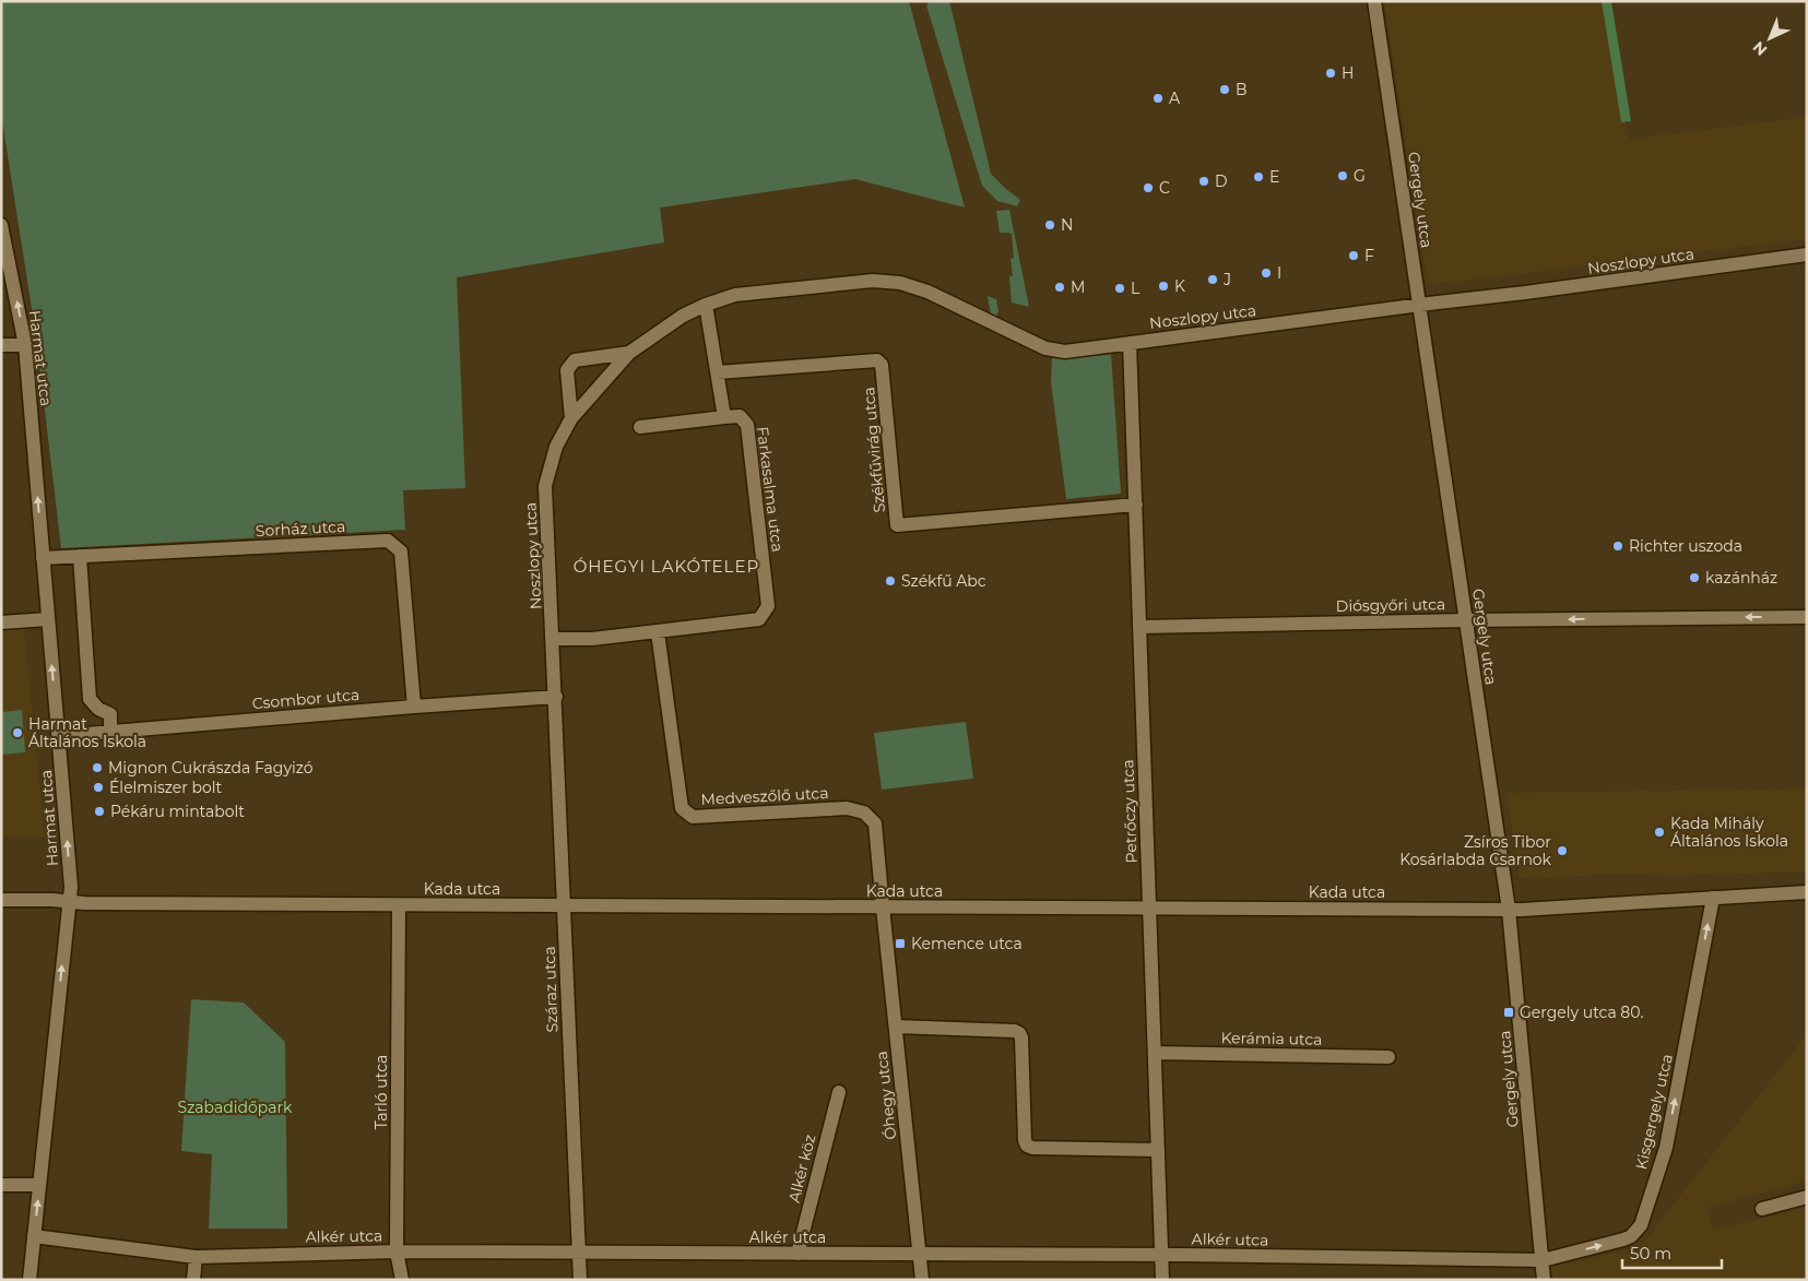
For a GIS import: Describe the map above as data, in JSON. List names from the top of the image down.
{
  "streets": {
    "street": [
      "Gergely utca",
      "Noszlopy utca",
      "Harmat utca",
      "Székfűvirág utca",
      "Farkasalma utca",
      "Sorház utca",
      "Diósgyőri utca",
      "Csombor utca",
      "Medveszőlő utca",
      "Petrőczy utca",
      "Kada utca",
      "Száraz utca",
      "Kerámia utca",
      "Tarló utca",
      "Óhegy utca",
      "Kisgergely utca",
      "Alkér köz",
      "Alkér utca"
    ]
  },
  "crossings": [
    ["Gergely utca", "Noszlopy utca"],
    ["Gergely utca", "Diósgyőri utca"],
    ["Gergely utca", "Kada utca"],
    ["Gergely utca", "Kisgergely utca"],
    ["Gergely utca", "Alkér utca"],
    ["Noszlopy utca", "Farkasalma utca"],
    ["Noszlopy utca", "Csombor utca"],
    ["Noszlopy utca", "Petrőczy utca"],
    ["Noszlopy utca", "Száraz utca"],
    ["Harmat utca", "Sorház utca"],
    ["Harmat utca", "Csombor utca"],
    ["Harmat utca", "Kada utca"],
    ["Harmat utca", "Alkér utca"],
    ["Székfűvirág utca", "Petrőczy utca"],
    ["Farkasalma utca", "Medveszőlő utca"],
    ["Sorház utca", "Csombor utca"],
    ["Diósgyőri utca", "Petrőczy utca"],
    ["Csombor utca", "Száraz utca"],
    ["Medveszőlő utca", "Kada utca"],
    ["Medveszőlő utca", "Óhegy utca"],
    ["Petrőczy utca", "Kada utca"],
    ["Petrőczy utca", "Kerámia utca"],
    ["Petrőczy utca", "Alkér utca"],
    ["Kada utca", "Száraz utca"],
    ["Kada utca", "Tarló utca"],
    ["Kada utca", "Óhegy utca"],
    ["Kada utca", "Kisgergely utca"],
    ["Száraz utca", "Alkér utca"],
    ["Tarló utca", "Alkér utca"],
    ["Óhegy utca", "Alkér utca"],
    ["Kisgergely utca", "Alkér utca"],
    ["Alkér köz", "Alkér utca"]
  ],
  "one_way": ["Harmat utca", "Diósgyőri utca", "Kisgergely utca"],
  "districts": ["ÓHEGYI LAKÓTELEP"],
  "parks": ["Szabadidőpark"],
  "places": {
    "other": [
      "H",
      "B",
      "A",
      "G",
      "E",
      "D",
      "C",
      "N",
      "F",
      "I",
      "J",
      "K",
      "M",
      "L",
      "Richter uszoda",
      "kazánház",
      "Székfű Abc",
      "Harmat Általános Iskola",
      "Mignon Cukrászda Fagyizó",
      "Élelmiszer bolt",
      "Pékáru mintabolt",
      "Kada Mihály Általános Iskola",
      "Zsíros Tibor Kosárlabda Csarnok"
    ],
    "transit": ["Kemence utca", "Gergely utca 80."]
  },
  "scale_bar": "50 m",
  "north": "bottom left"
}
